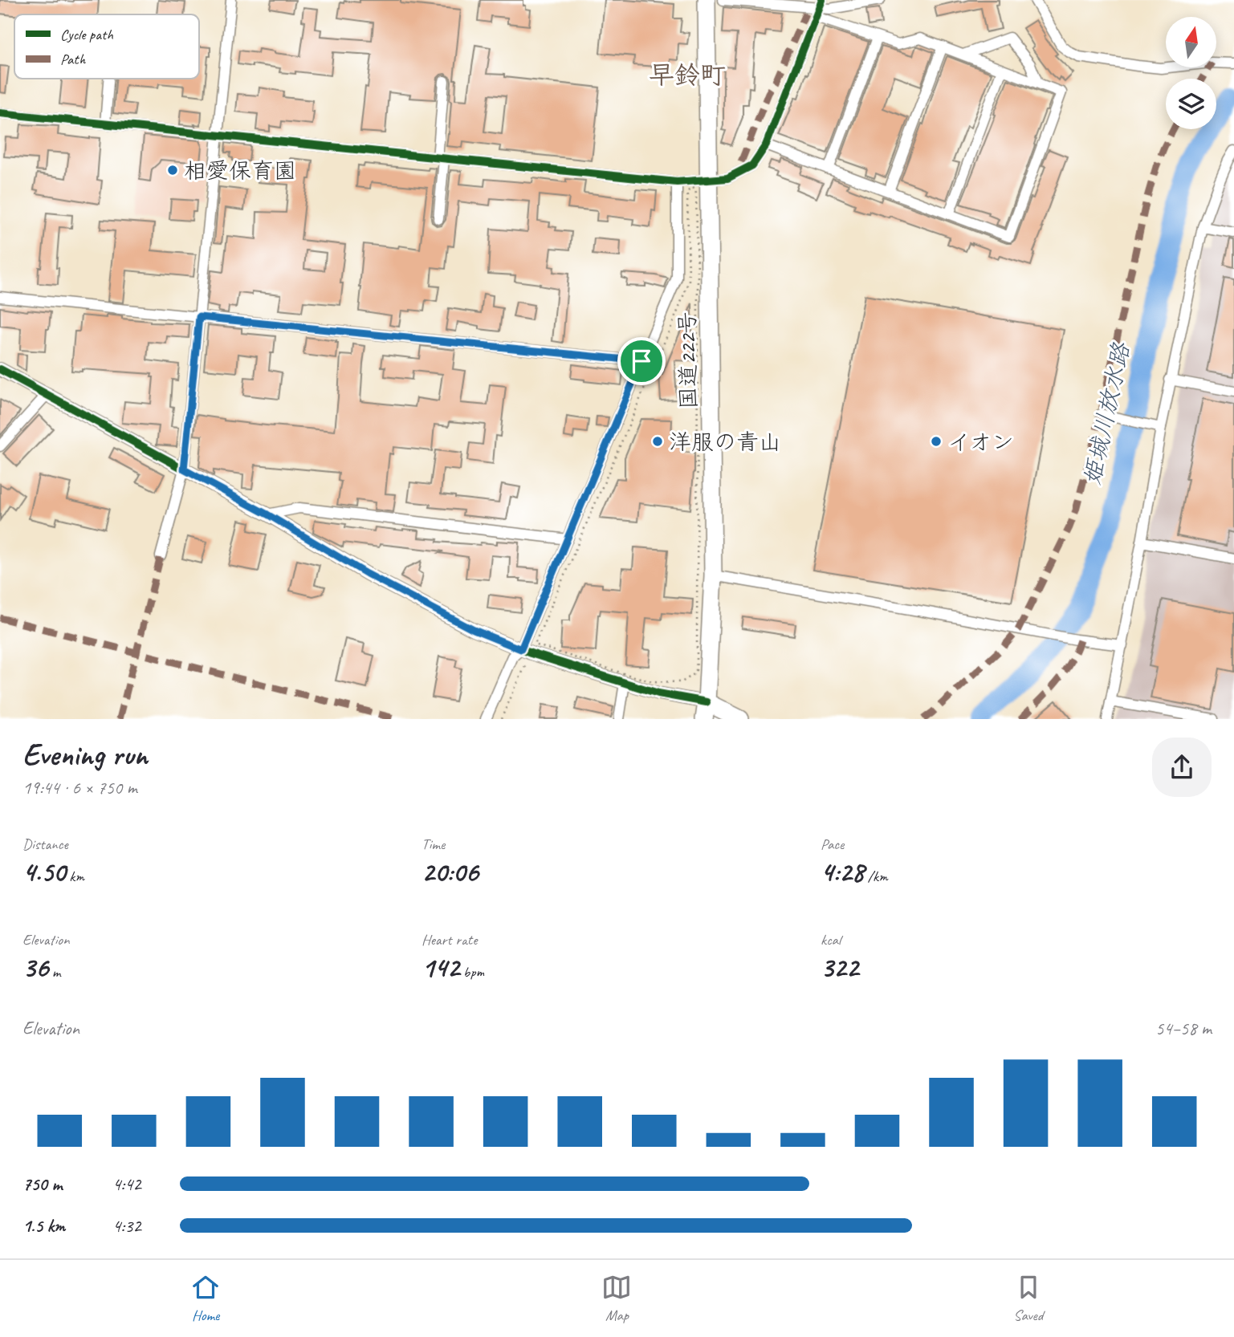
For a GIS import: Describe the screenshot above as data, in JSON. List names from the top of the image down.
{
  "streets": {
    "highway": ["国道222号"]
  },
  "districts": ["早鈴町"],
  "water": ["姫城川放水路"],
  "places": ["相愛保育園", "洋服の青山", "イオン"],
  "legend": ["Cycle path", "Path"],
  "north": "top",
  "page": {
    "heading": ["Evening run", "19:44 · 6 × 750 m"],
    "stats": [
      ["Distance", "4.50 km"],
      ["Time", "20:06"],
      ["Pace", "4:28 /km"],
      ["Elevation", "36 m"],
      ["Heart rate", "142 bpm"],
      ["kcal", "322"]
    ],
    "chart": ["Elevation", "54–58 m"],
    "list": [
      {
        "name": "750 m",
        "note": "4:42"
      },
      {
        "name": "1.5 km",
        "note": "4:32"
      }
    ],
    "tabs": ["Home", "Map", "Saved"]
  }
}
